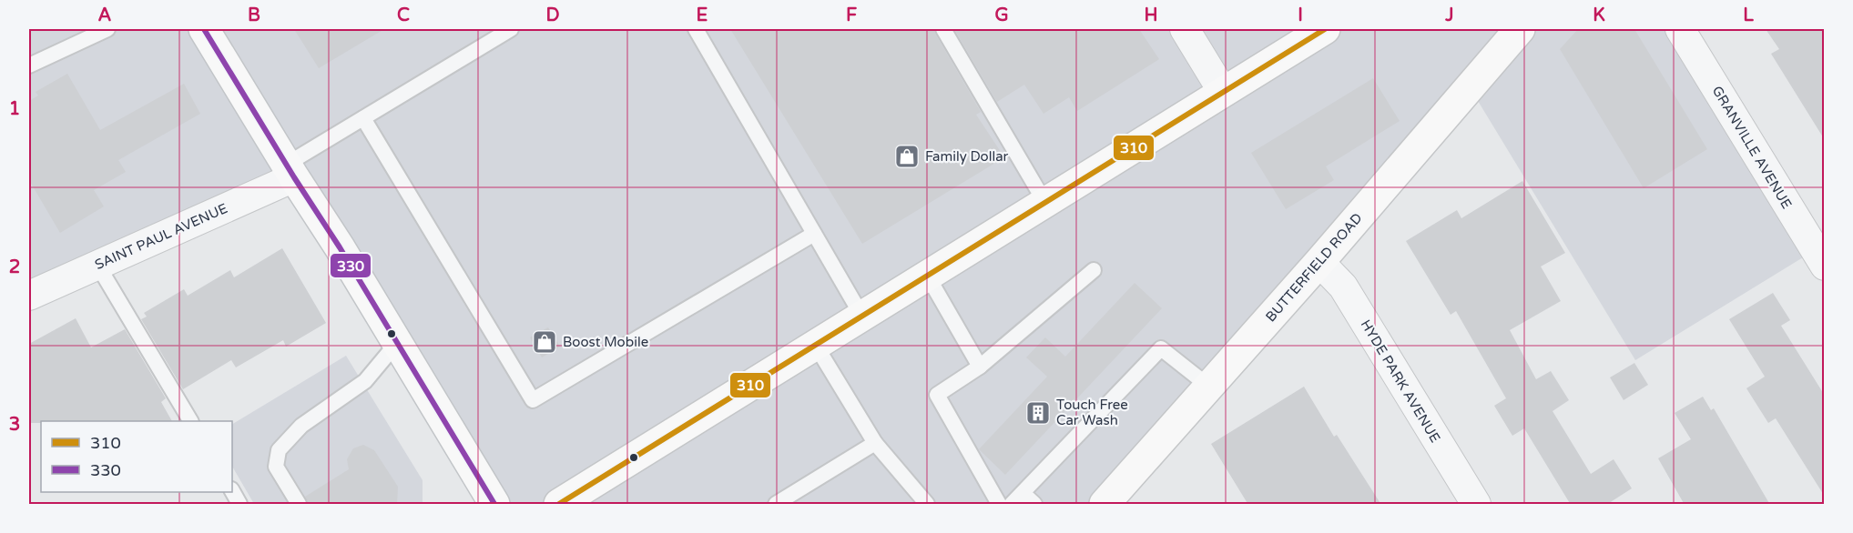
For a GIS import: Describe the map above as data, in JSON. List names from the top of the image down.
{
  "streets": {
    "main road": ["BUTTERFIELD ROAD"],
    "street": ["GRANVILLE AVENUE", "SAINT PAUL AVENUE", "HYDE PARK AVENUE"]
  },
  "crossings": [
    ["BUTTERFIELD ROAD", "HYDE PARK AVENUE"]
  ],
  "places": {
    "shop": ["Family Dollar", "Boost Mobile"],
    "building": ["Touch Free Car Wash"]
  },
  "lines": ["transit line 310", "transit line 330"],
  "legend": ["310", "330"],
  "grid": {
    "columns": [
      "A",
      "B",
      "C",
      "D",
      "E",
      "F",
      "G",
      "H",
      "I",
      "J",
      "K",
      "L"
    ],
    "rows": ["1", "2", "3"]
  }
}
